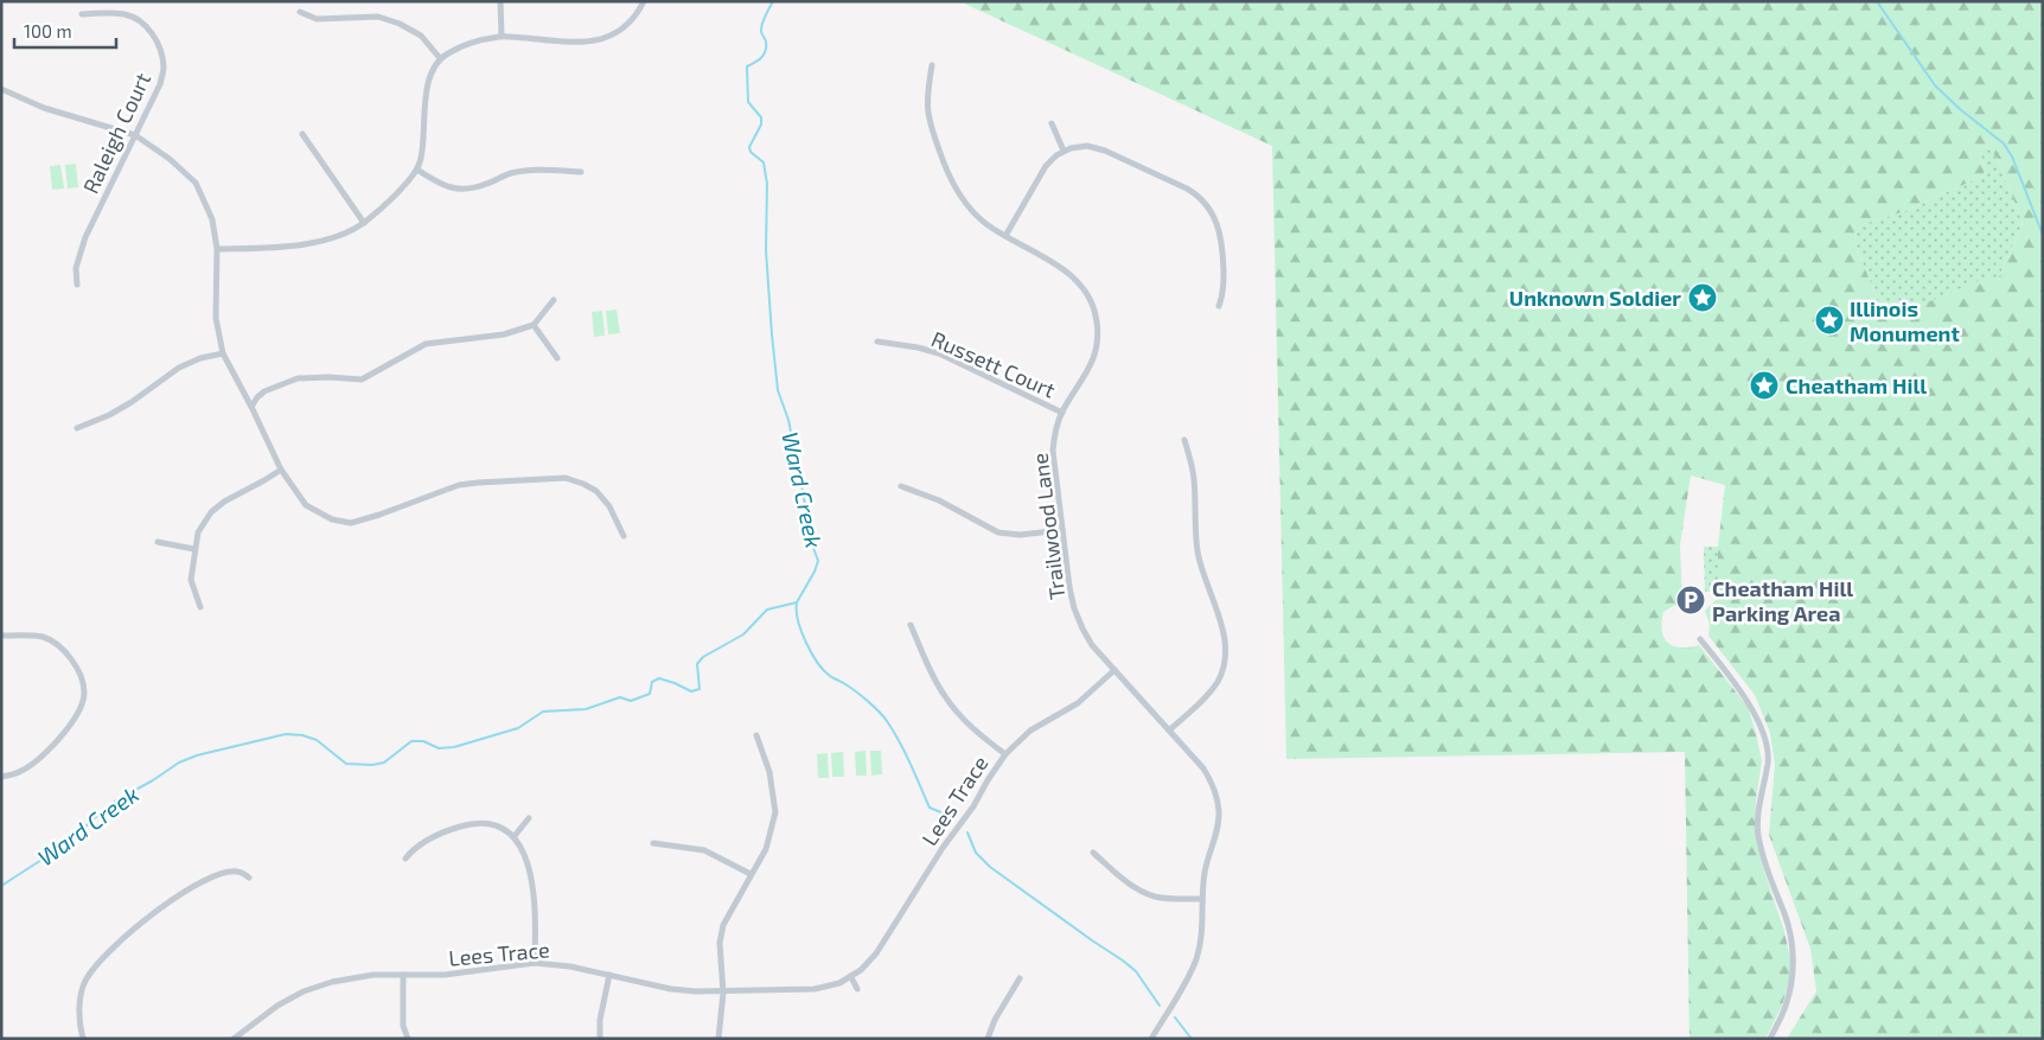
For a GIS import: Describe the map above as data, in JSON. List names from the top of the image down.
{
  "streets": {
    "street": [
      "Raleigh Court",
      "Russett Court",
      "Trailwood Lane",
      "Lees Trace"
    ]
  },
  "crossings": [
    ["Russett Court", "Trailwood Lane"],
    ["Trailwood Lane", "Lees Trace"]
  ],
  "water": ["Ward Creek"],
  "places": {
    "place": ["Unknown Soldier", "Illinois Monument", "Cheatham Hill"],
    "parking": ["Cheatham Hill Parking Area"]
  },
  "scale_bar": "100 m"
}
